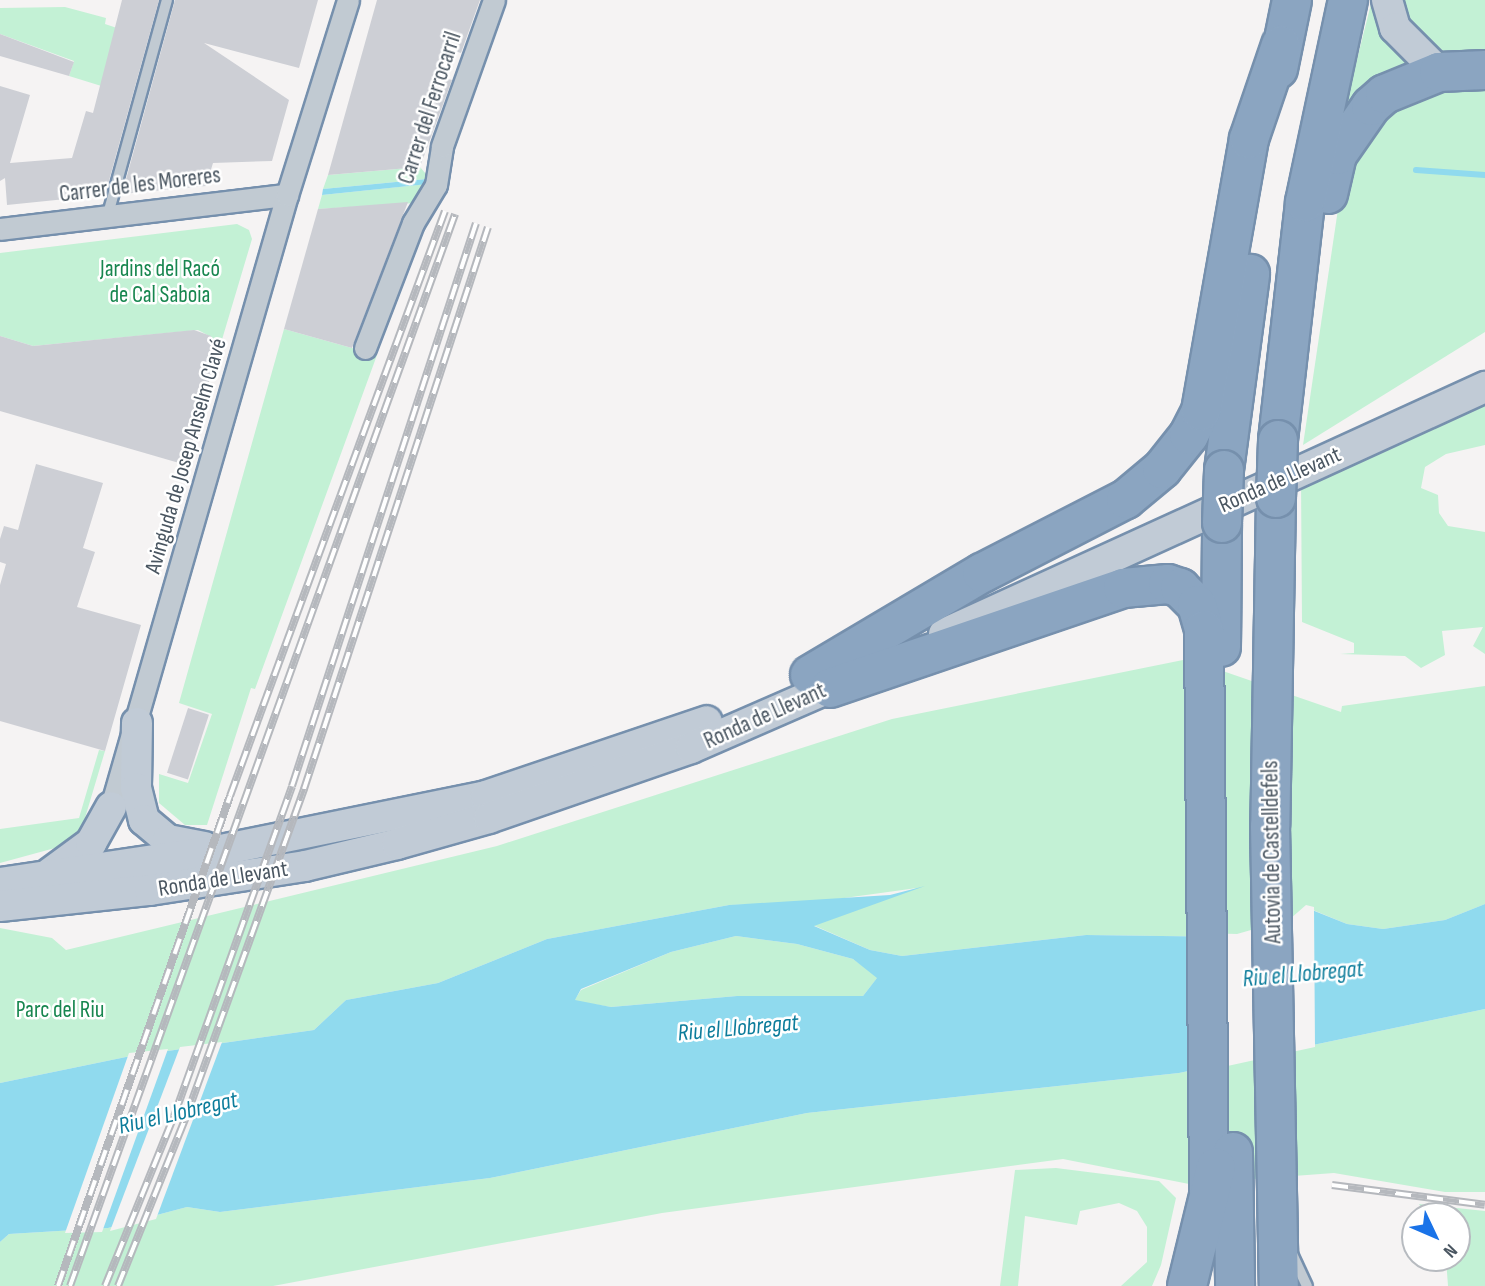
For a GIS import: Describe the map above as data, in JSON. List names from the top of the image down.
{
  "streets": {
    "highway": ["Autovia de Castelldefels"],
    "main road": ["Ronda de Llevant"],
    "street": ["Carrer del Ferrocarril", "Carrer de les Moreres", "Avinguda de Josep Anselm Clavé"]
  },
  "crossings": [
    ["Carrer de les Moreres", "Avinguda de Josep Anselm Clavé"]
  ],
  "water": ["Riu el Llobregat"],
  "parks": ["Jardins del Racó de Cal Saboia", "Parc del Riu"],
  "north": "bottom right"
}
